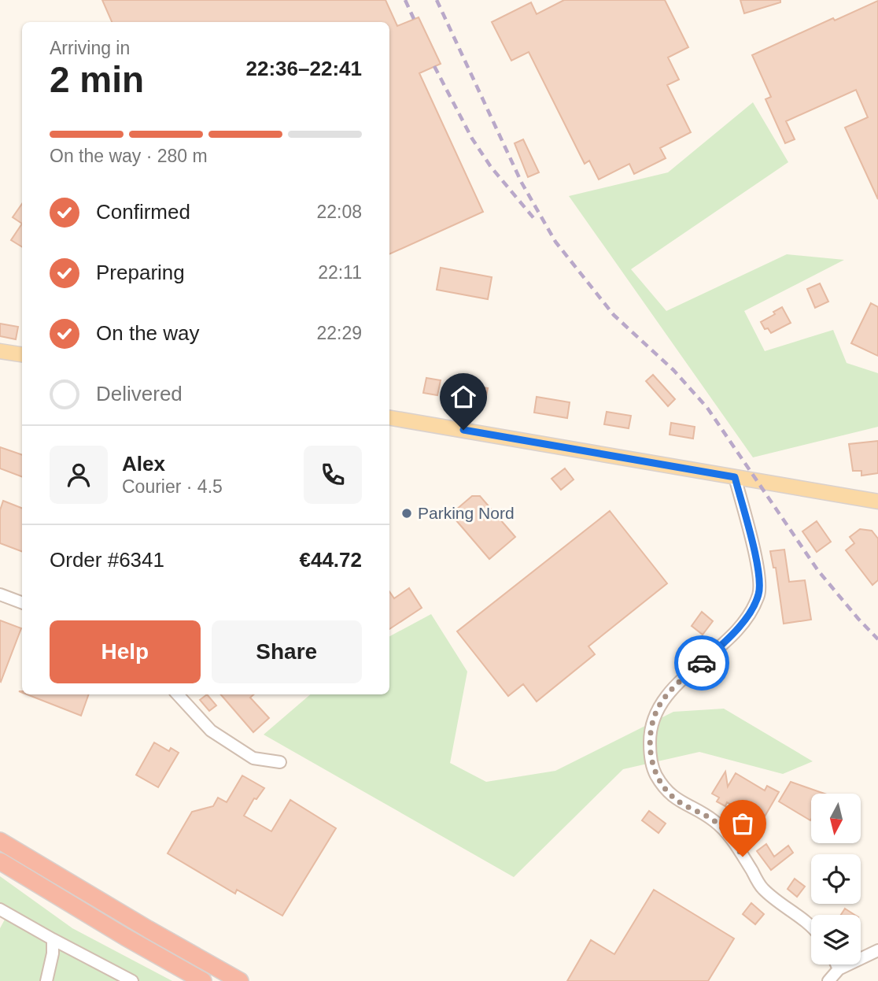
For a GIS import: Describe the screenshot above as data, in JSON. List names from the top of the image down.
{
  "places": ["Parking Nord"],
  "north": "bottom",
  "page": {
    "heading": ["2 min", "Arriving in", "22:36–22:41"],
    "panel": [
      "Alex",
      "Courier · 4.5",
      "Order #6341",
      "€44.72"
    ],
    "bar": "On the way · 280 m",
    "list": [
      ["Confirmed", "22:08"],
      ["Preparing", "22:11"],
      ["On the way", "22:29"],
      "Delivered"
    ],
    "buttons": ["Help", "Share"]
  }
}
